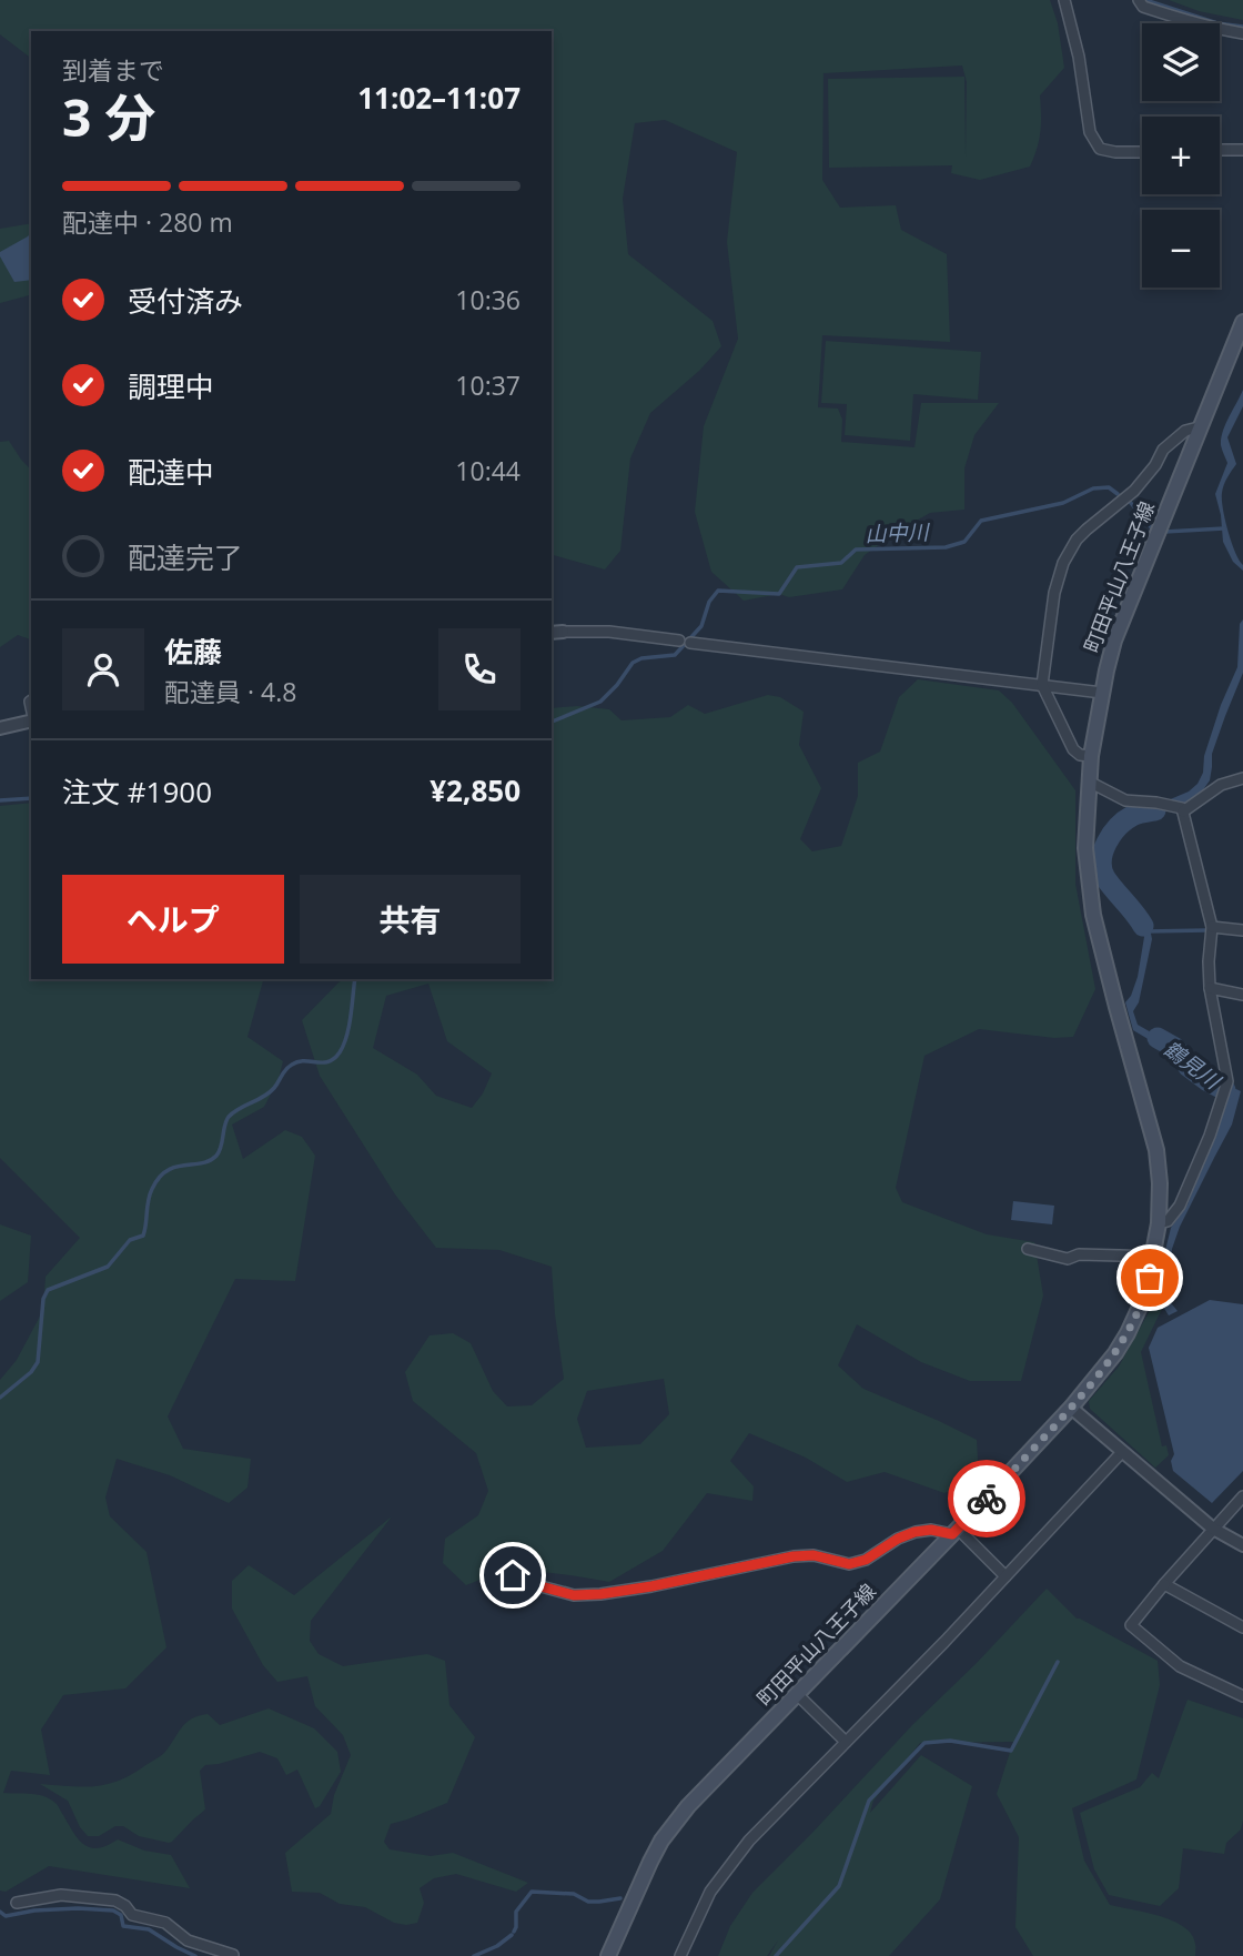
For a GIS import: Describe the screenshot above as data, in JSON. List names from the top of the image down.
{
  "streets": {
    "main road": ["町田平山八王子線"]
  },
  "water": ["山中川", "鶴見川"],
  "page": {
    "map_buttons": ["+", "−"],
    "heading": ["3 分", "到着まで", "11:02–11:07"],
    "panel": [
      "佐藤",
      "配達員 · 4.8",
      "注文 #1900",
      "¥2,850"
    ],
    "bar": "配達中 · 280 m",
    "list": [
      ["受付済み", "10:36"],
      ["調理中", "10:37"],
      ["配達中", "10:44"],
      "配達完了"
    ],
    "buttons": ["ヘルプ", "共有"]
  }
}
